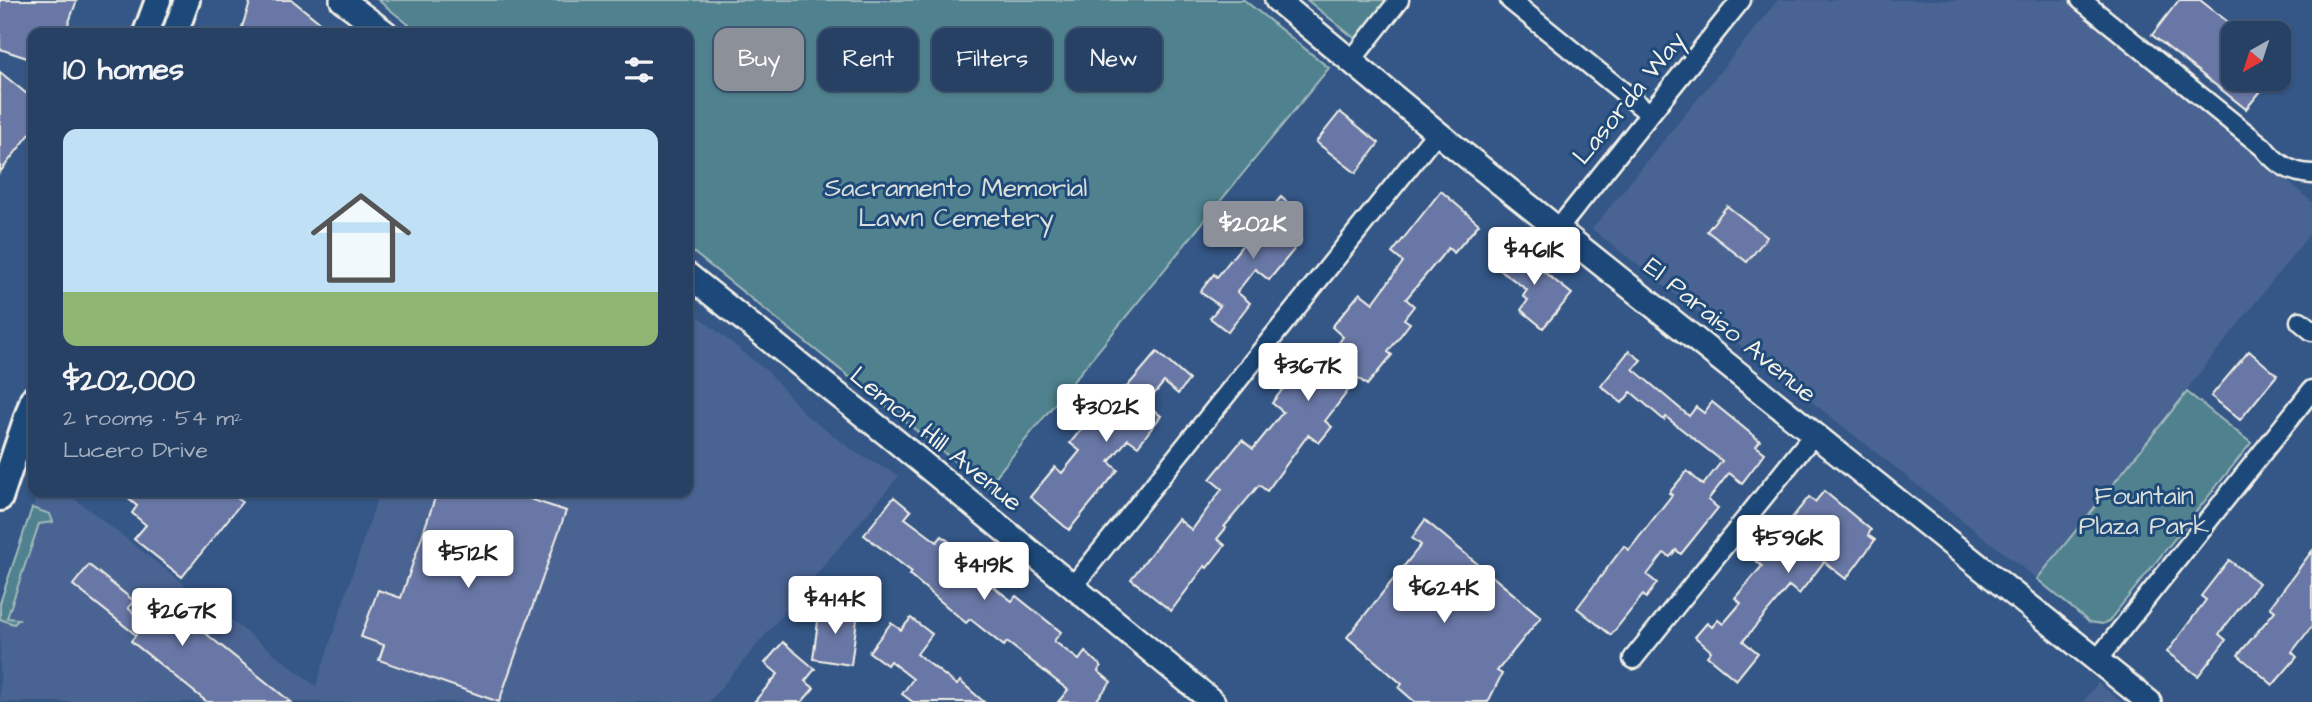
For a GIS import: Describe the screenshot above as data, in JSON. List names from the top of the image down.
{
  "streets": {
    "street": ["Lasorda Way", "El Paraiso Avenue", "Lemon Hill Avenue"]
  },
  "crossings": [
    ["Lasorda Way", "El Paraiso Avenue"]
  ],
  "parks": ["Sacramento Memorial Lawn Cemetery", "Fountain Plaza Park"],
  "north": "bottom left",
  "page": {
    "chip": [
      "Buy",
      "Rent",
      "Filters",
      "New"
    ],
    "heading": "10 homes",
    "list": [
      {
        "name": "$202,000",
        "note": "2 rooms · 54 m² · Lucero Drive"
      }
    ],
    "price": [
      "$202K",
      "$461K",
      "$367K",
      "$302K",
      "$596K",
      "$512K",
      "$419K",
      "$624K",
      "$414K",
      "$267K"
    ]
  }
}
